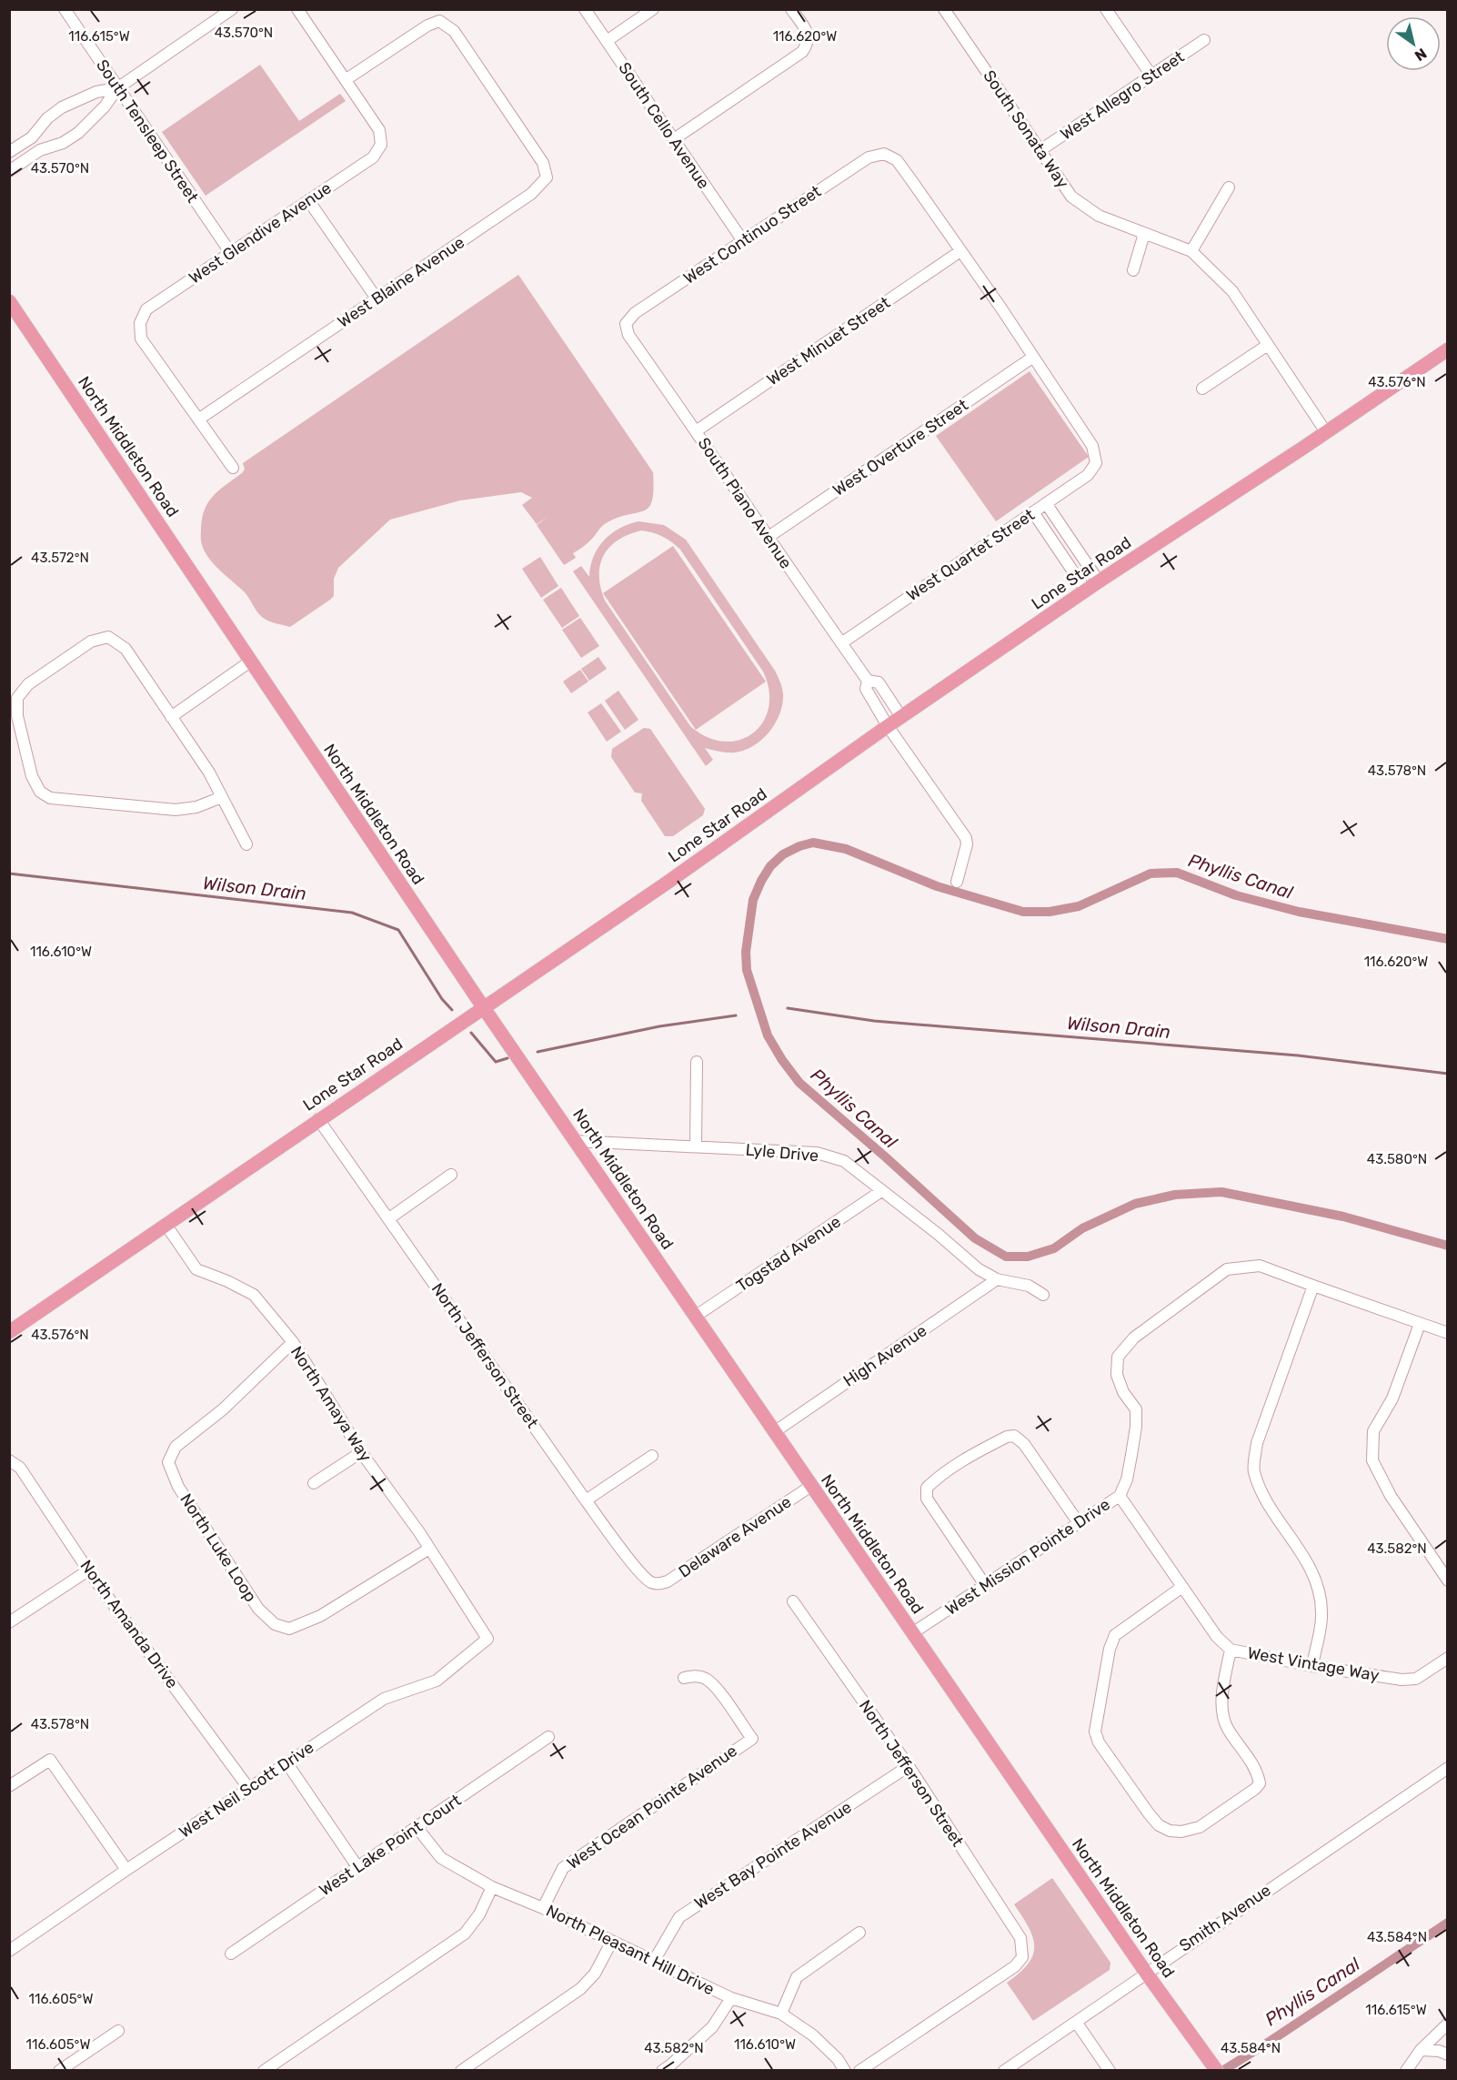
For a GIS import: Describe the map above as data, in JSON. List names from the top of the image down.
{
  "streets": {
    "main road": ["North Middleton Road", "Lone Star Road"],
    "street": [
      "West Allegro Street",
      "South Cello Avenue",
      "South Sonata Way",
      "South Tensleep Street",
      "West Glendive Avenue",
      "West Continuo Street",
      "West Blaine Avenue",
      "West Minuet Street",
      "West Overture Street",
      "South Piano Avenue",
      "West Quartet Street",
      "Lyle Drive",
      "Togstad Avenue",
      "North Jefferson Street",
      "High Avenue",
      "North Amaya Way",
      "Delaware Avenue",
      "North Luke Loop",
      "West Mission Pointe Drive",
      "North Amanda Drive",
      "West Vintage Way",
      "West Neil Scott Drive",
      "West Ocean Pointe Avenue",
      "West Lake Point Court",
      "West Bay Pointe Avenue",
      "Smith Avenue",
      "North Pleasant Hill Drive"
    ]
  },
  "crossings": [
    ["West Allegro Street", "South Sonata Way"],
    ["South Cello Avenue", "West Continuo Street"],
    ["South Sonata Way", "Lone Star Road"],
    ["South Tensleep Street", "West Glendive Avenue"],
    ["West Glendive Avenue", "West Blaine Avenue"],
    ["West Continuo Street", "West Minuet Street"],
    ["West Continuo Street", "South Piano Avenue"],
    ["West Minuet Street", "South Piano Avenue"],
    ["North Middleton Road", "Lone Star Road"],
    ["North Middleton Road", "Lyle Drive"],
    ["North Middleton Road", "Togstad Avenue"],
    ["North Middleton Road", "High Avenue"],
    ["North Middleton Road", "Delaware Avenue"],
    ["North Middleton Road", "West Mission Pointe Drive"],
    ["North Middleton Road", "Smith Avenue"],
    ["West Overture Street", "South Piano Avenue"],
    ["West Overture Street", "West Quartet Street"],
    ["South Piano Avenue", "West Quartet Street"],
    ["South Piano Avenue", "Lone Star Road"],
    ["Lone Star Road", "North Jefferson Street"],
    ["Lone Star Road", "North Amaya Way"],
    ["Lyle Drive", "Togstad Avenue"],
    ["Lyle Drive", "High Avenue"],
    ["North Jefferson Street", "Delaware Avenue"],
    ["North Jefferson Street", "West Bay Pointe Avenue"],
    ["North Amaya Way", "North Luke Loop"],
    ["North Amaya Way", "West Neil Scott Drive"],
    ["West Mission Pointe Drive", "West Vintage Way"],
    ["North Amanda Drive", "West Neil Scott Drive"],
    ["West Ocean Pointe Avenue", "North Pleasant Hill Drive"],
    ["West Lake Point Court", "North Pleasant Hill Drive"],
    ["West Bay Pointe Avenue", "North Pleasant Hill Drive"]
  ],
  "water": ["Phyllis Canal", "Wilson Drain"],
  "north": "bottom right",
  "coordinates": [
    "43.570°N",
    "116.615°W",
    "116.620°W",
    "43.576°N",
    "43.572°N",
    "43.578°N",
    "116.610°W",
    "43.580°N",
    "43.582°N",
    "43.584°N",
    "116.605°W"
  ]
}
